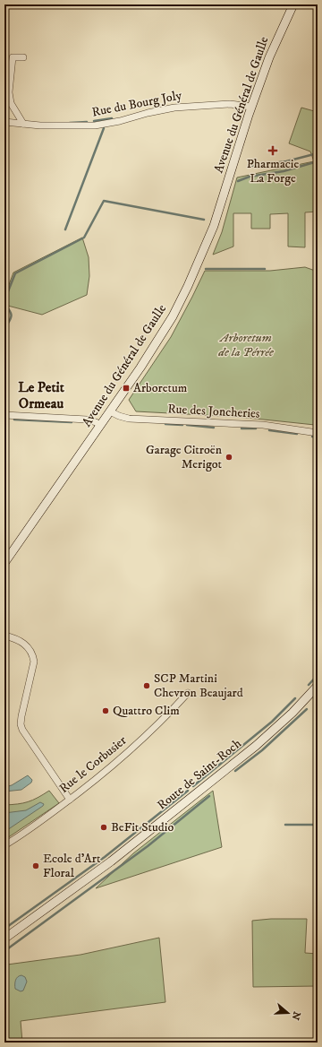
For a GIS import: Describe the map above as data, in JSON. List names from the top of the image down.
{
  "streets": {
    "street": [
      "Rue du Bourg Joly",
      "Avenue du Général de Gaulle",
      "Rue des Joncheries",
      "Rue le Corbusier",
      "Route de Saint-Roch"
    ]
  },
  "crossings": [
    ["Rue du Bourg Joly", "Avenue du Général de Gaulle"],
    ["Avenue du Général de Gaulle", "Rue des Joncheries"]
  ],
  "districts": ["Le Petit Ormeau"],
  "parks": ["Arboretum de la Pérrée"],
  "places": {
    "health": ["Pharmacie La Forge"],
    "transit": ["Arboretum"],
    "other": [
      "Garage Citroën Merigot",
      "SCP Martini Chevron Beaujard",
      "Quattro Clim",
      "BeFit Studio",
      "Ecole d'Art Floral"
    ]
  },
  "north": "right"
}
